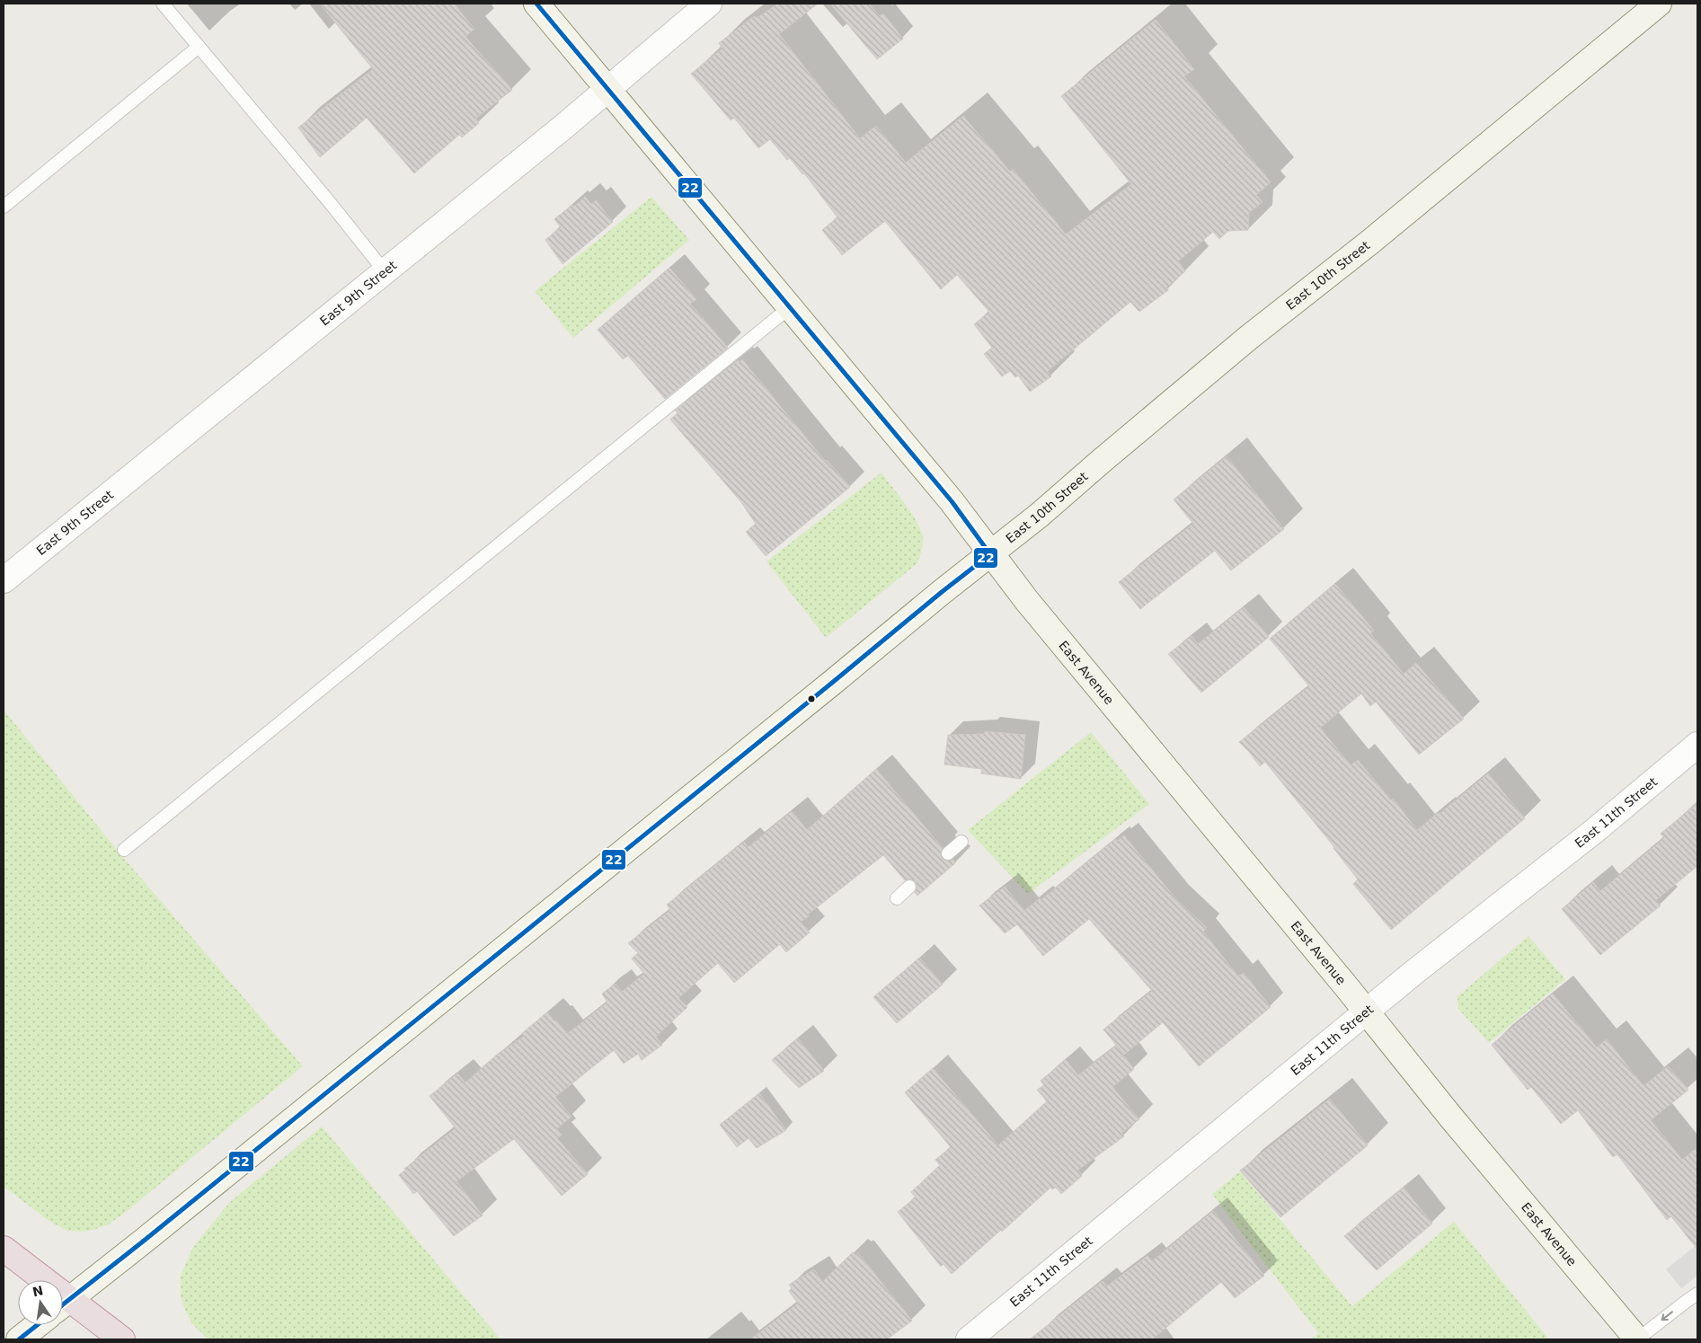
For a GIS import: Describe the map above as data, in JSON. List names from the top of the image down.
{
  "streets": {
    "street": [
      "East 10th Street",
      "East 9th Street",
      "East Avenue",
      "East 11th Street"
    ]
  },
  "crossings": [
    ["East 10th Street", "East Avenue"],
    ["East 9th Street", "East Avenue"],
    ["East Avenue", "East 11th Street"]
  ],
  "lines": ["transit line 22"],
  "north": "top"
}
